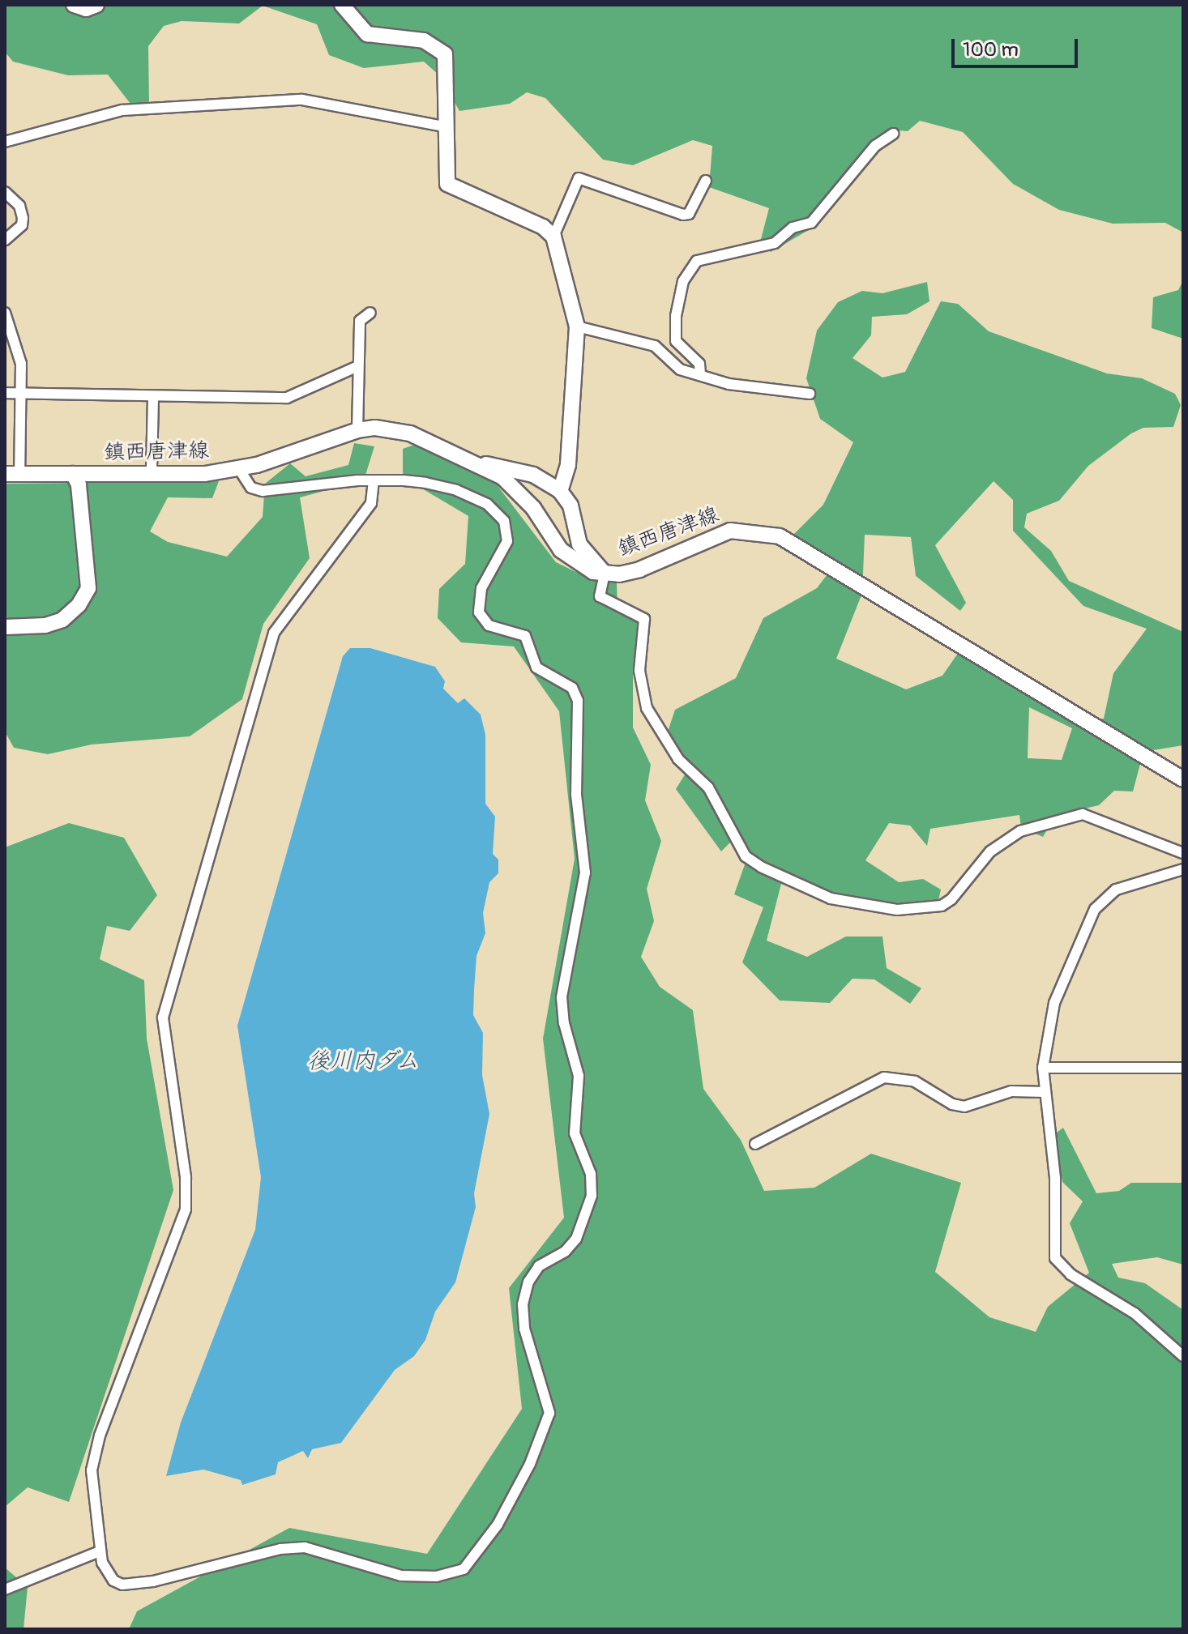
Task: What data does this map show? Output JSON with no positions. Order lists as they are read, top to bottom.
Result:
{
  "streets": {
    "main road": ["鎮西唐津線"]
  },
  "water": ["後川内ダム"],
  "scale_bar": "100 m"
}
